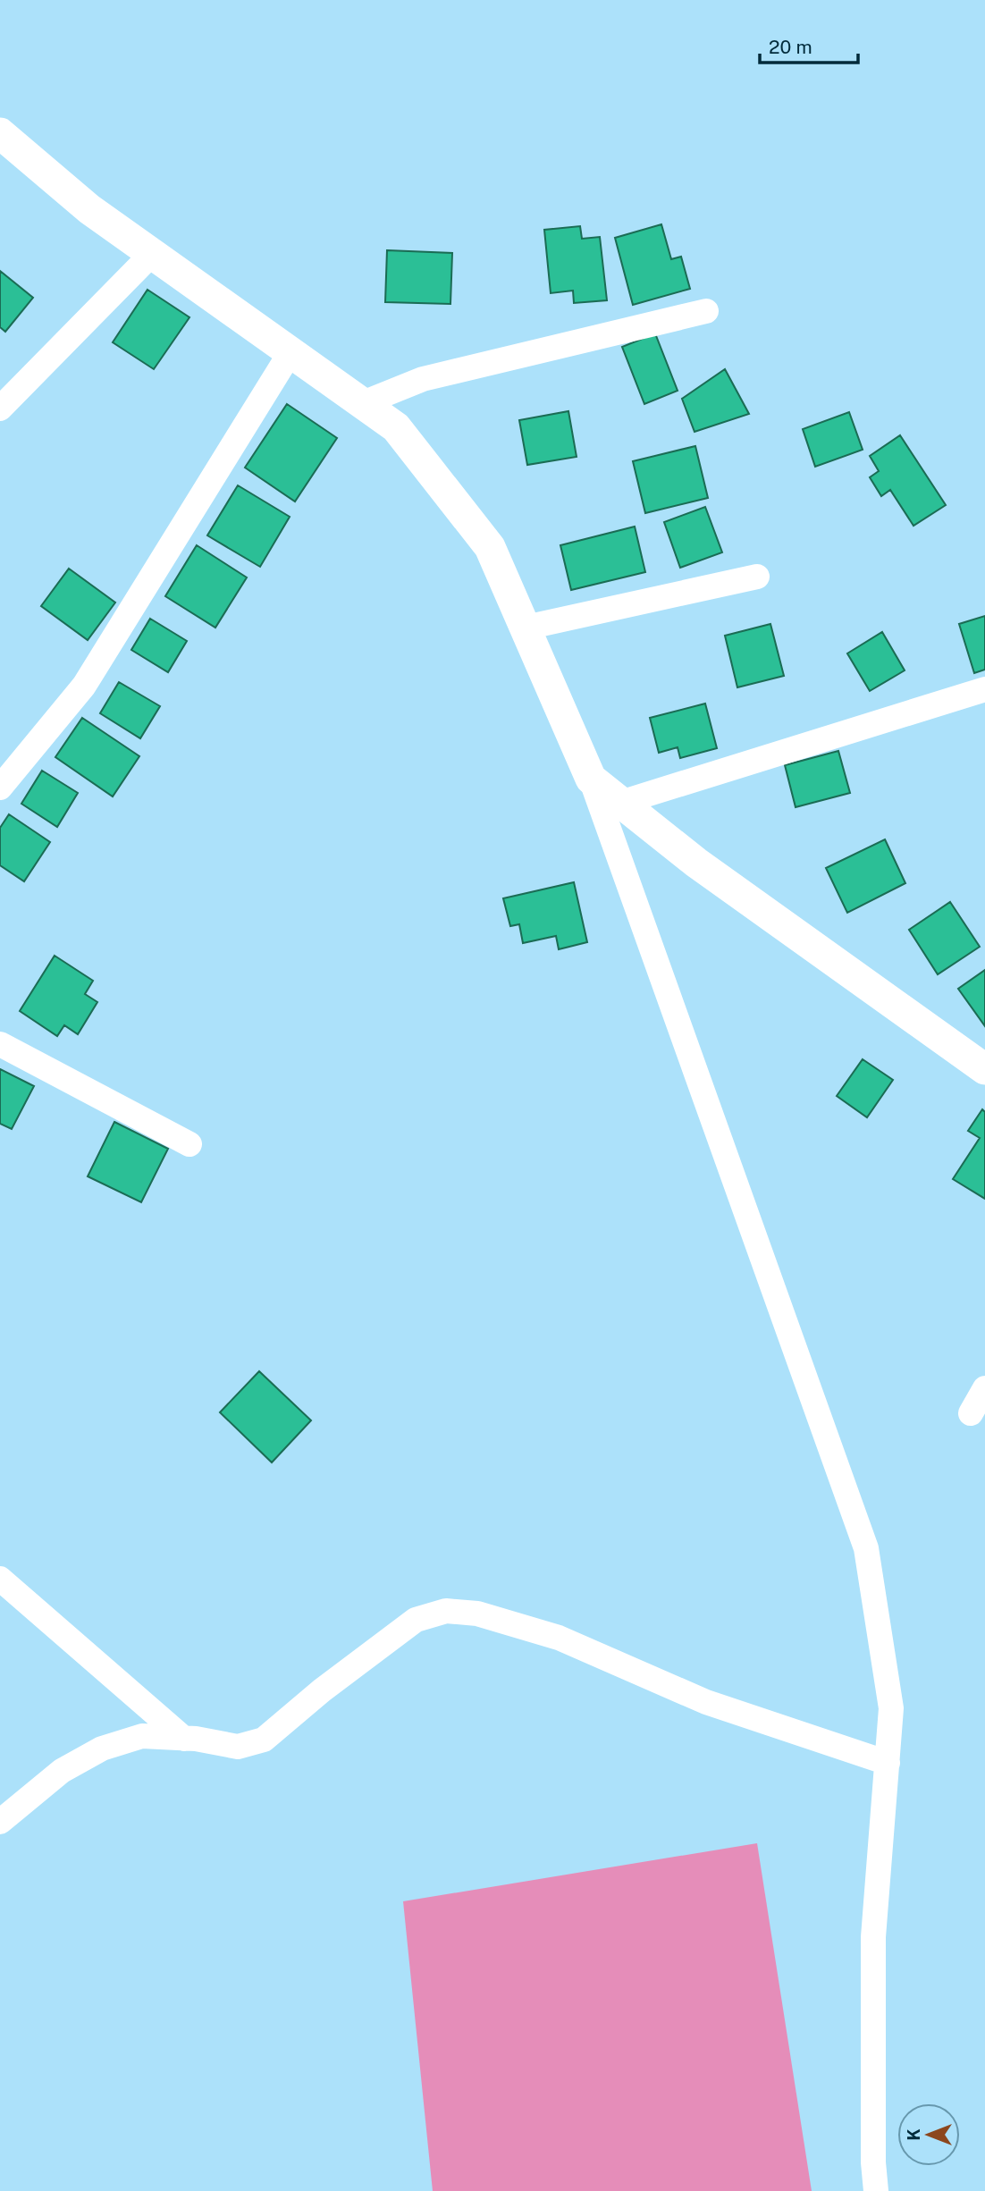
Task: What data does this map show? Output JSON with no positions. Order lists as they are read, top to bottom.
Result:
{
  "scale_bar": "20 m",
  "north": "left"
}
